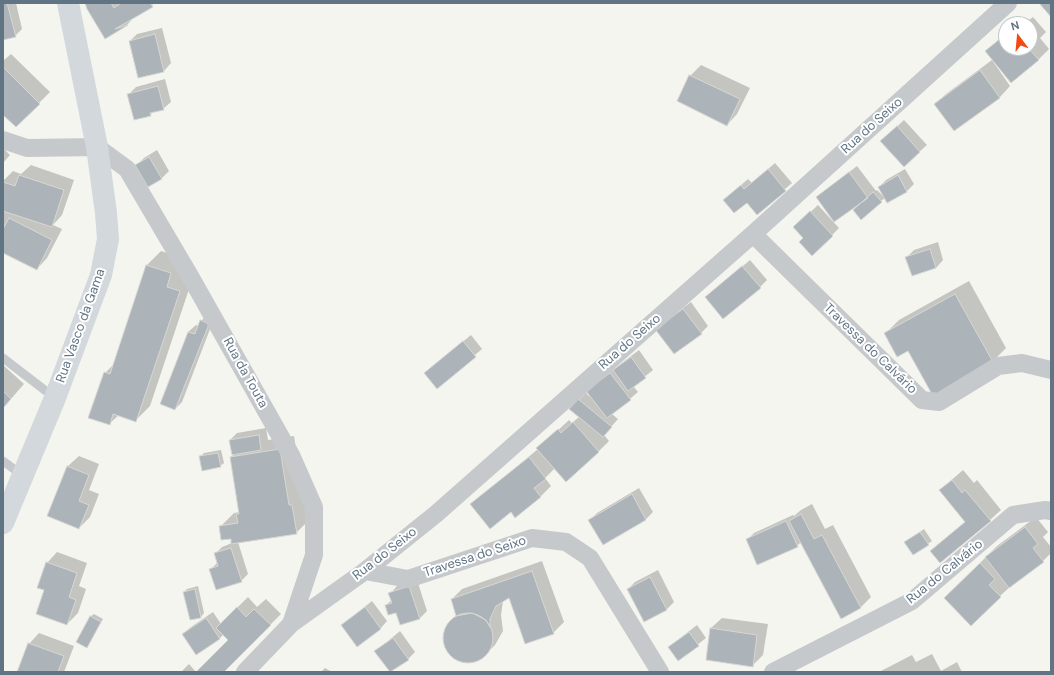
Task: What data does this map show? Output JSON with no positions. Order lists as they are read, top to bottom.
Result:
{
  "streets": {
    "main road": ["Rua Vasco da Gama"],
    "street": [
      "Rua do Seixo",
      "Travessa do Calvário",
      "Rua da Touta",
      "Travessa do Seixo",
      "Rua do Calvário"
    ]
  },
  "crossings": [
    ["Rua do Seixo", "Travessa do Calvário"],
    ["Rua do Seixo", "Rua da Touta"],
    ["Rua do Seixo", "Travessa do Seixo"],
    ["Rua Vasco da Gama", "Rua da Touta"]
  ],
  "north": "top"
}
